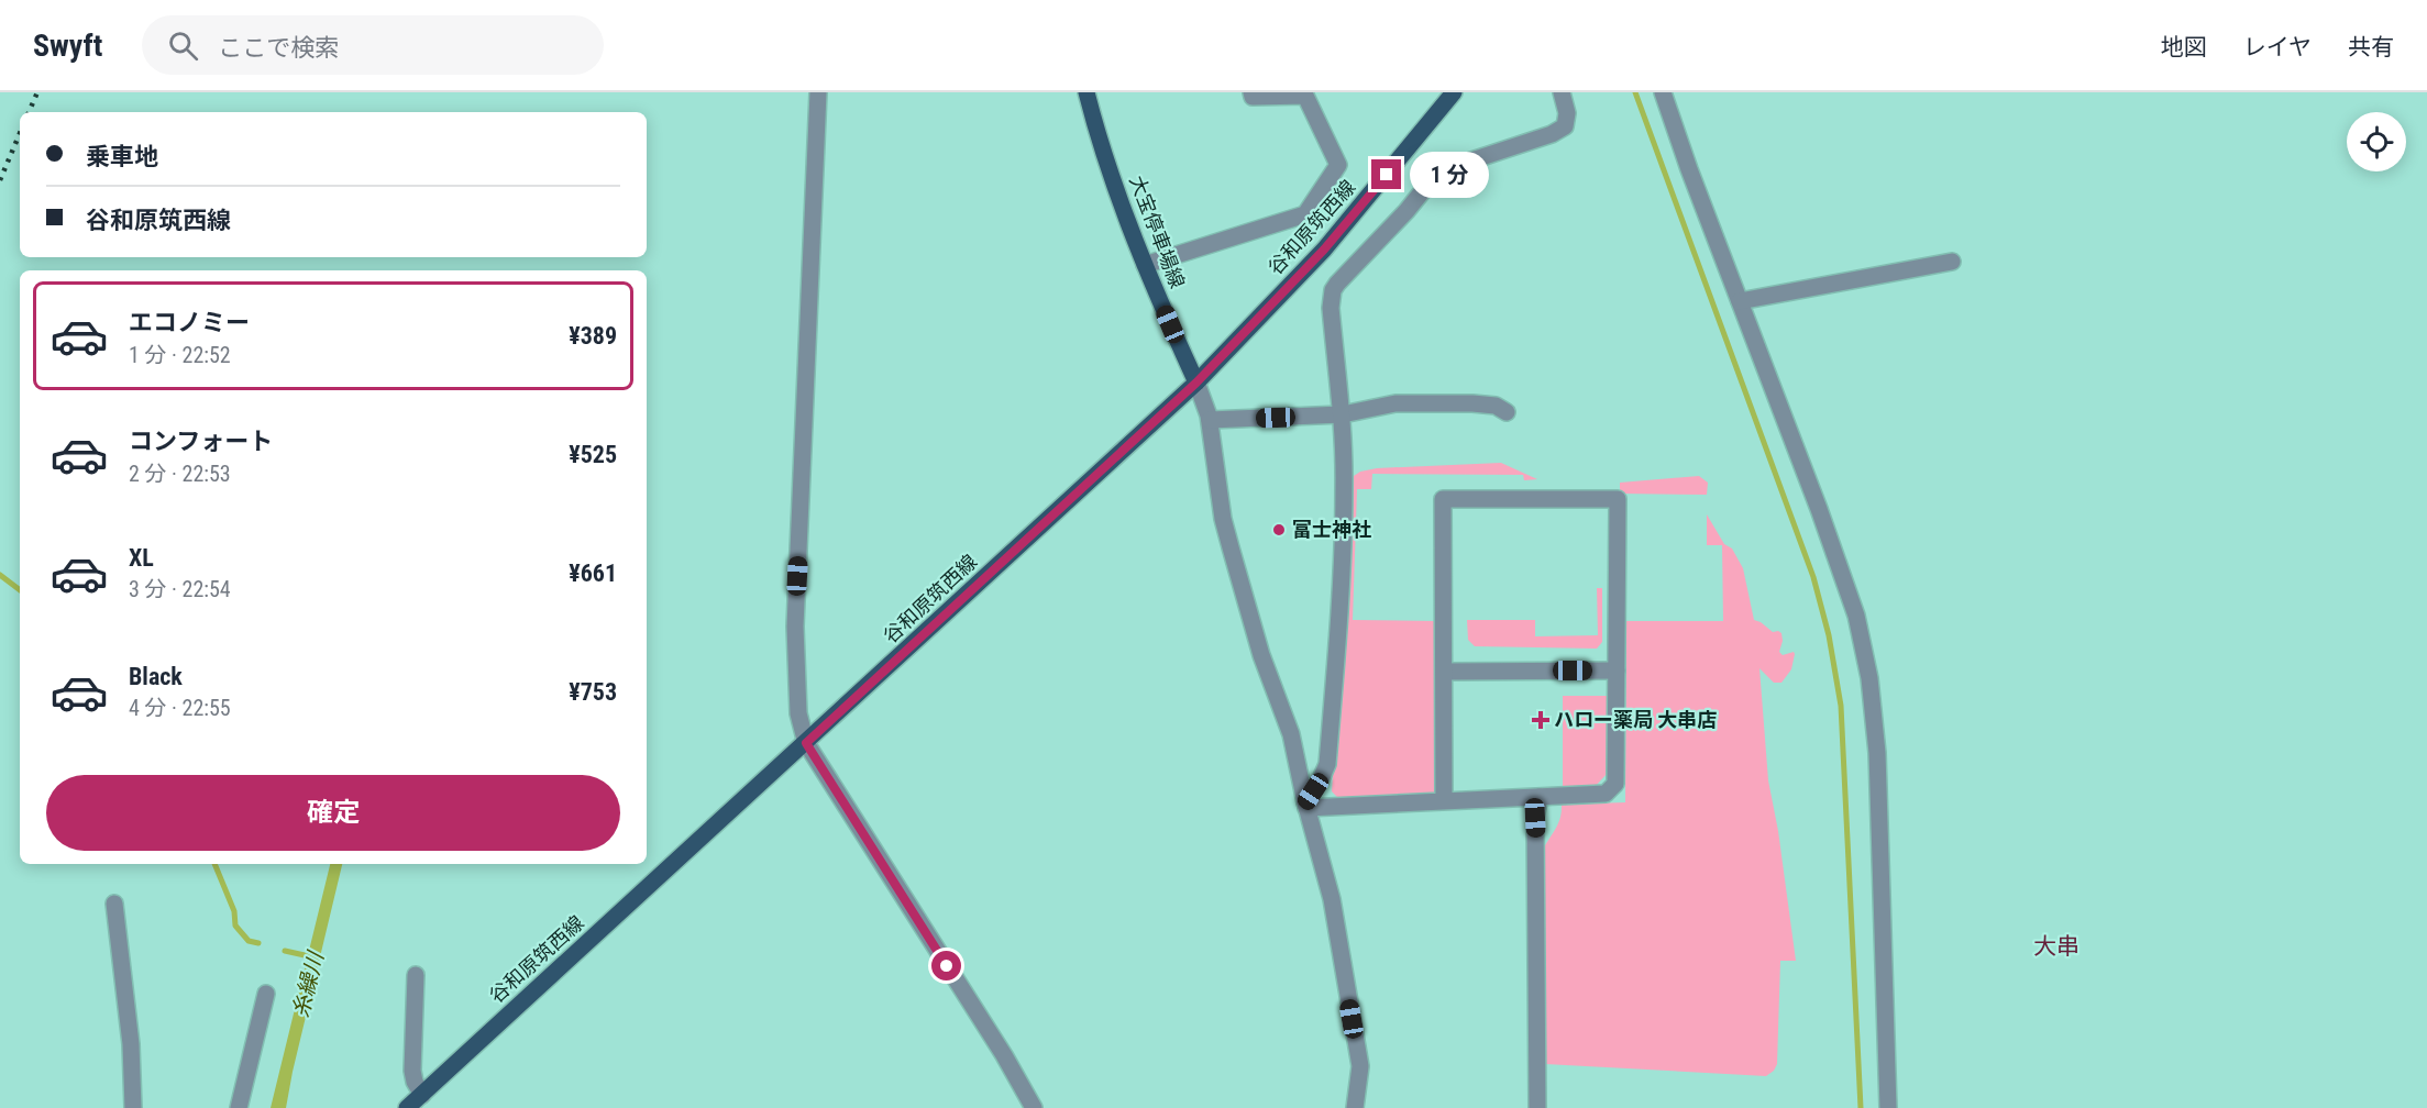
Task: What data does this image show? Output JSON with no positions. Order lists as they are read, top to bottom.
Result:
{
  "streets": {
    "main road": ["谷和原筑西線", "大宝停車場線"]
  },
  "crossings": [
    ["谷和原筑西線", "大宝停車場線"]
  ],
  "districts": ["大串"],
  "water": ["糸繰川"],
  "places": {
    "other": ["富士神社"],
    "health": ["ハロー薬局 大串店"]
  },
  "page": {
    "header": "Swyft",
    "search": "ここで検索",
    "nav": ["地図", "レイヤ", "共有"],
    "banner": ["乗車地", "谷和原筑西線"],
    "bubble": "1 分",
    "list": [
      {
        "name": "エコノミー",
        "note": "1 分 · 22:52",
        "value": "¥389"
      },
      {
        "name": "コンフォート",
        "note": "2 分 · 22:53",
        "value": "¥525"
      },
      {
        "name": "XL",
        "note": "3 分 · 22:54",
        "value": "¥661"
      },
      {
        "name": "Black",
        "note": "4 分 · 22:55",
        "value": "¥753"
      }
    ],
    "buttons": "確定"
  }
}
